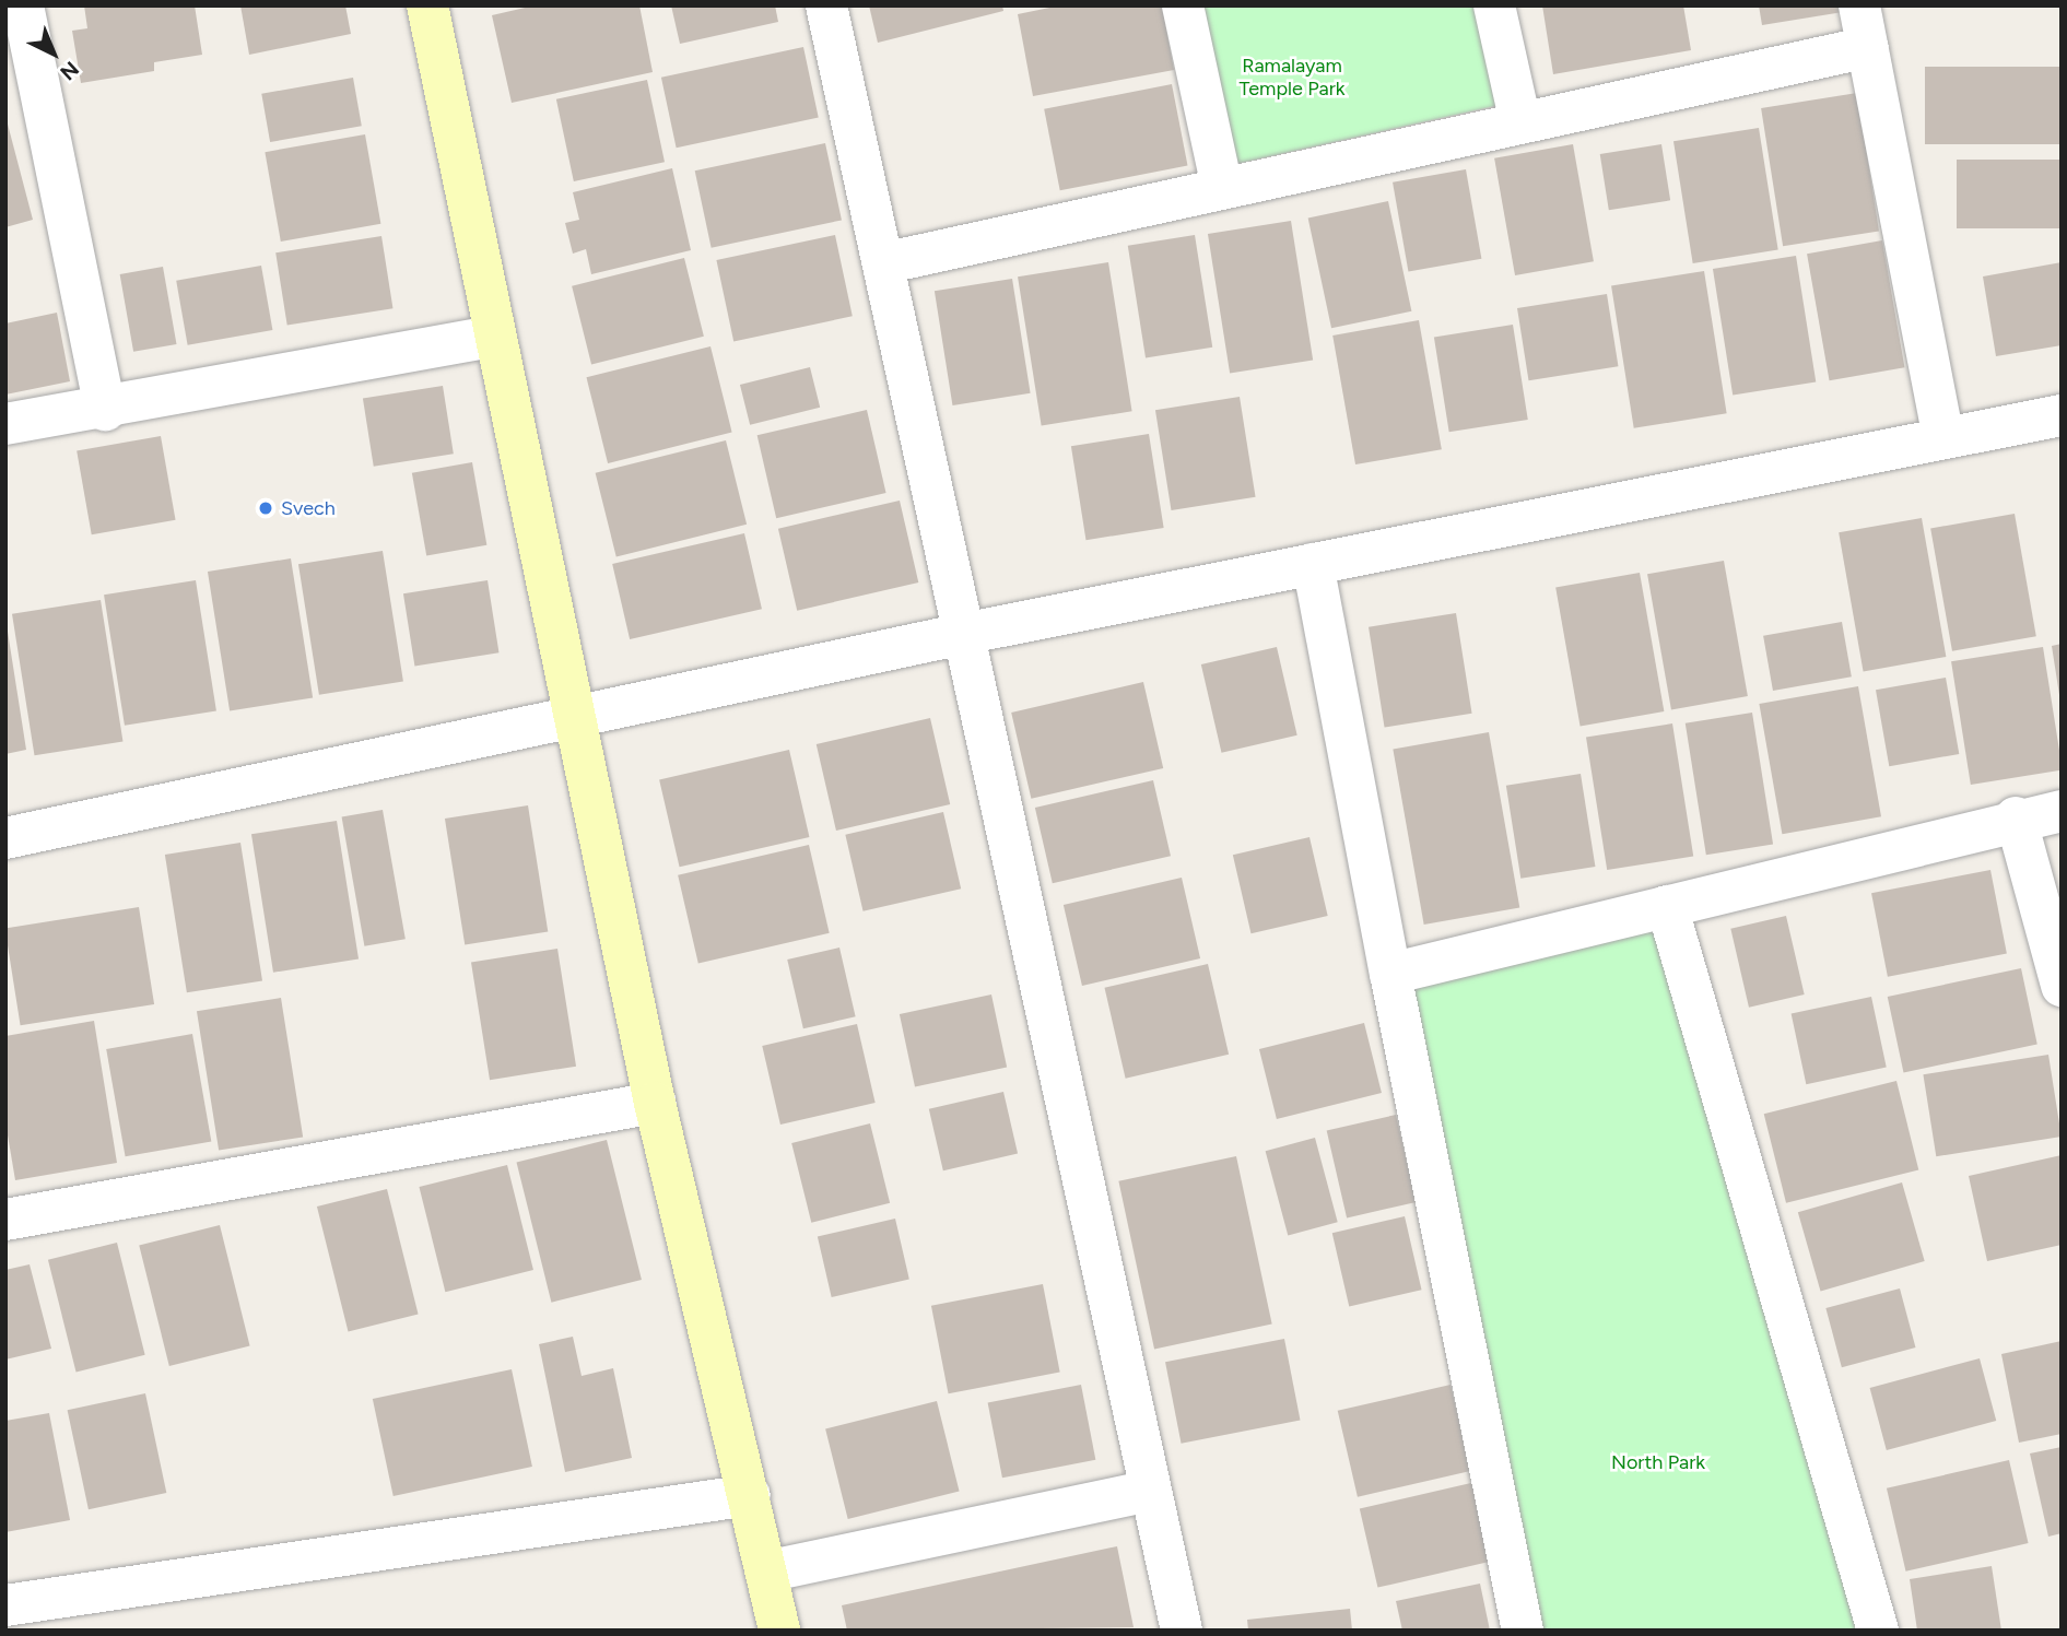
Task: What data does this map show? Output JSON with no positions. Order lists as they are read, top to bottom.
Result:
{
  "parks": ["Ramalayam Temple Park", "North Park"],
  "places": ["Svech"],
  "north": "bottom right"
}
